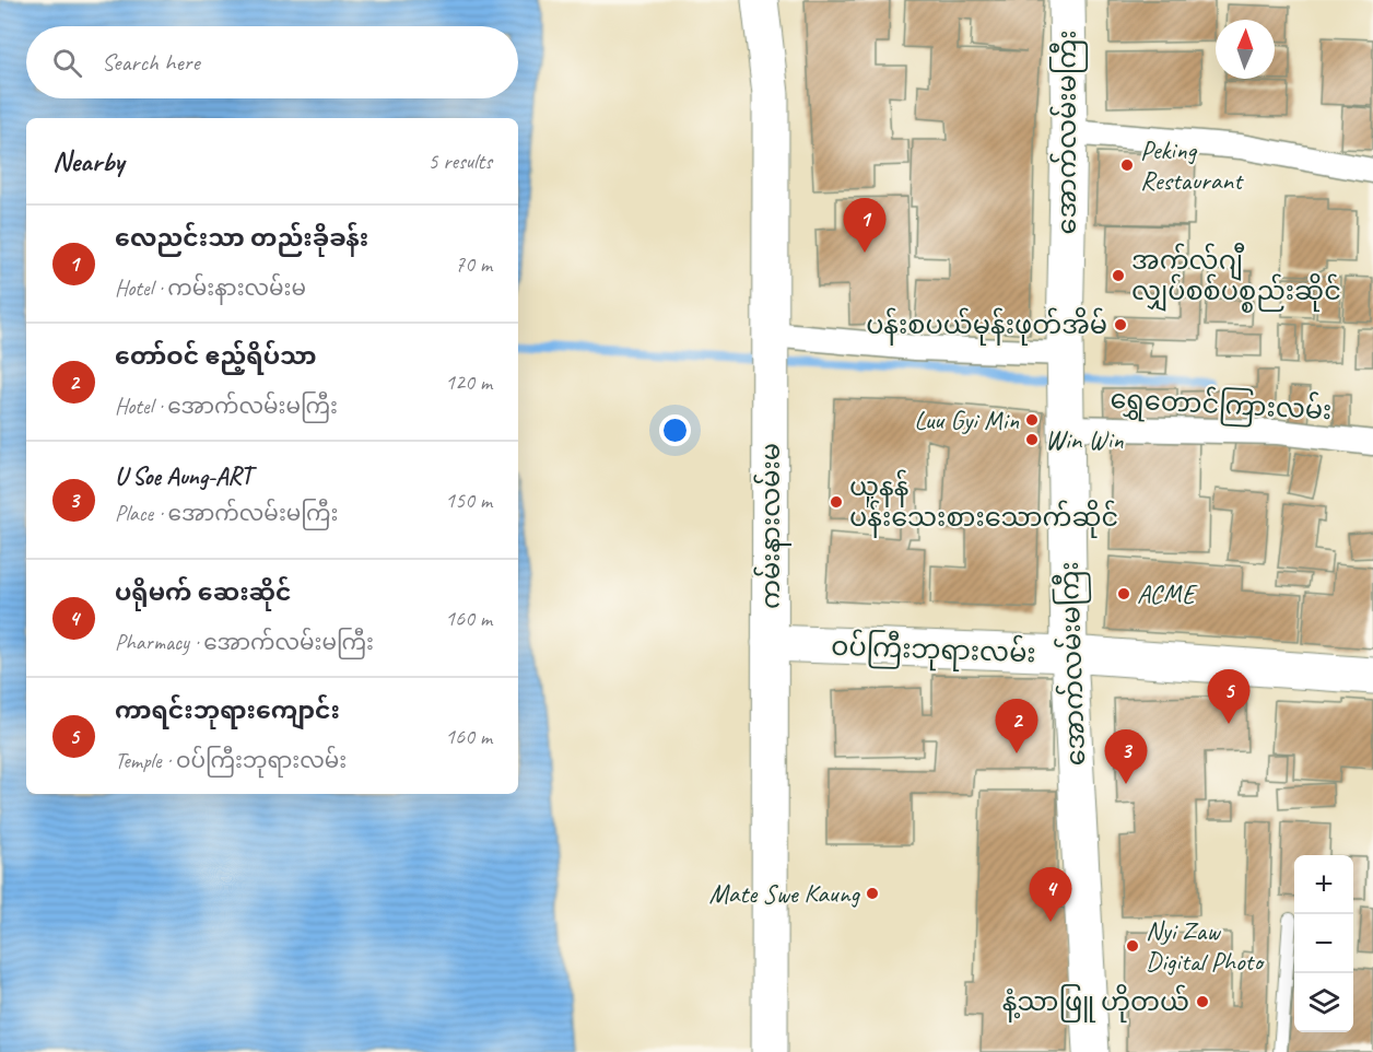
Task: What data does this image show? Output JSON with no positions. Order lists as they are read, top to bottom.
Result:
{
  "streets": {
    "main road": ["အောက်လမ်းမကြီး", "ကမ်းနားလမ်းမ", "ဝပ်ကြီးဘုရားလမ်း"],
    "street": ["ရွှေတောင်ကြားလမ်း"]
  },
  "crossings": [
    ["အောက်လမ်းမကြီး", "ရွှေတောင်ကြားလမ်း"],
    ["အောက်လမ်းမကြီး", "ဝပ်ကြီးဘုရားလမ်း"],
    ["ကမ်းနားလမ်းမ", "ဝပ်ကြီးဘုရားလမ်း"]
  ],
  "places": [
    "Peking Restaurant",
    "အက်လ်ဂျီ လျှပ်စစ်ပစ္စည်းဆိုင်",
    "ပန်းစပယ်မုန်းဖုတ်အိမ်",
    "Luu Gyi Min",
    "Win Win",
    "ယူနန် ပန်းသေးစားသောက်ဆိုင်",
    "ACME",
    "Mate Swe Kaung",
    "Nyi Zaw Digital Photo",
    "နံ့သာဖြူ ဟိုတယ်"
  ],
  "north": "top",
  "page": {
    "search": "Search here",
    "heading": ["Nearby", "5 results"],
    "pins": [
      "1",
      "5",
      "2",
      "3",
      "4"
    ],
    "list": [
      {
        "mark": "1",
        "name": "လေညင်းသာ တည်းခိုခန်း",
        "note": "Hotel · ကမ်းနားလမ်းမ",
        "value": "70 m"
      },
      {
        "mark": "2",
        "name": "တော်ဝင် ဧည့်ရိပ်သာ",
        "note": "Hotel · အောက်လမ်းမကြီး",
        "value": "120 m"
      },
      {
        "mark": "3",
        "name": "U Soe Aung-ART",
        "note": "Place · အောက်လမ်းမကြီး",
        "value": "150 m"
      },
      {
        "mark": "4",
        "name": "ပရိုမက် ဆေးဆိုင်",
        "note": "Pharmacy · အောက်လမ်းမကြီး",
        "value": "160 m"
      },
      {
        "mark": "5",
        "name": "ကာရင်းဘုရားကျောင်း",
        "note": "Temple · ဝပ်ကြီးဘုရားလမ်း",
        "value": "160 m"
      }
    ],
    "map_buttons": ["+", "−"]
  }
}
